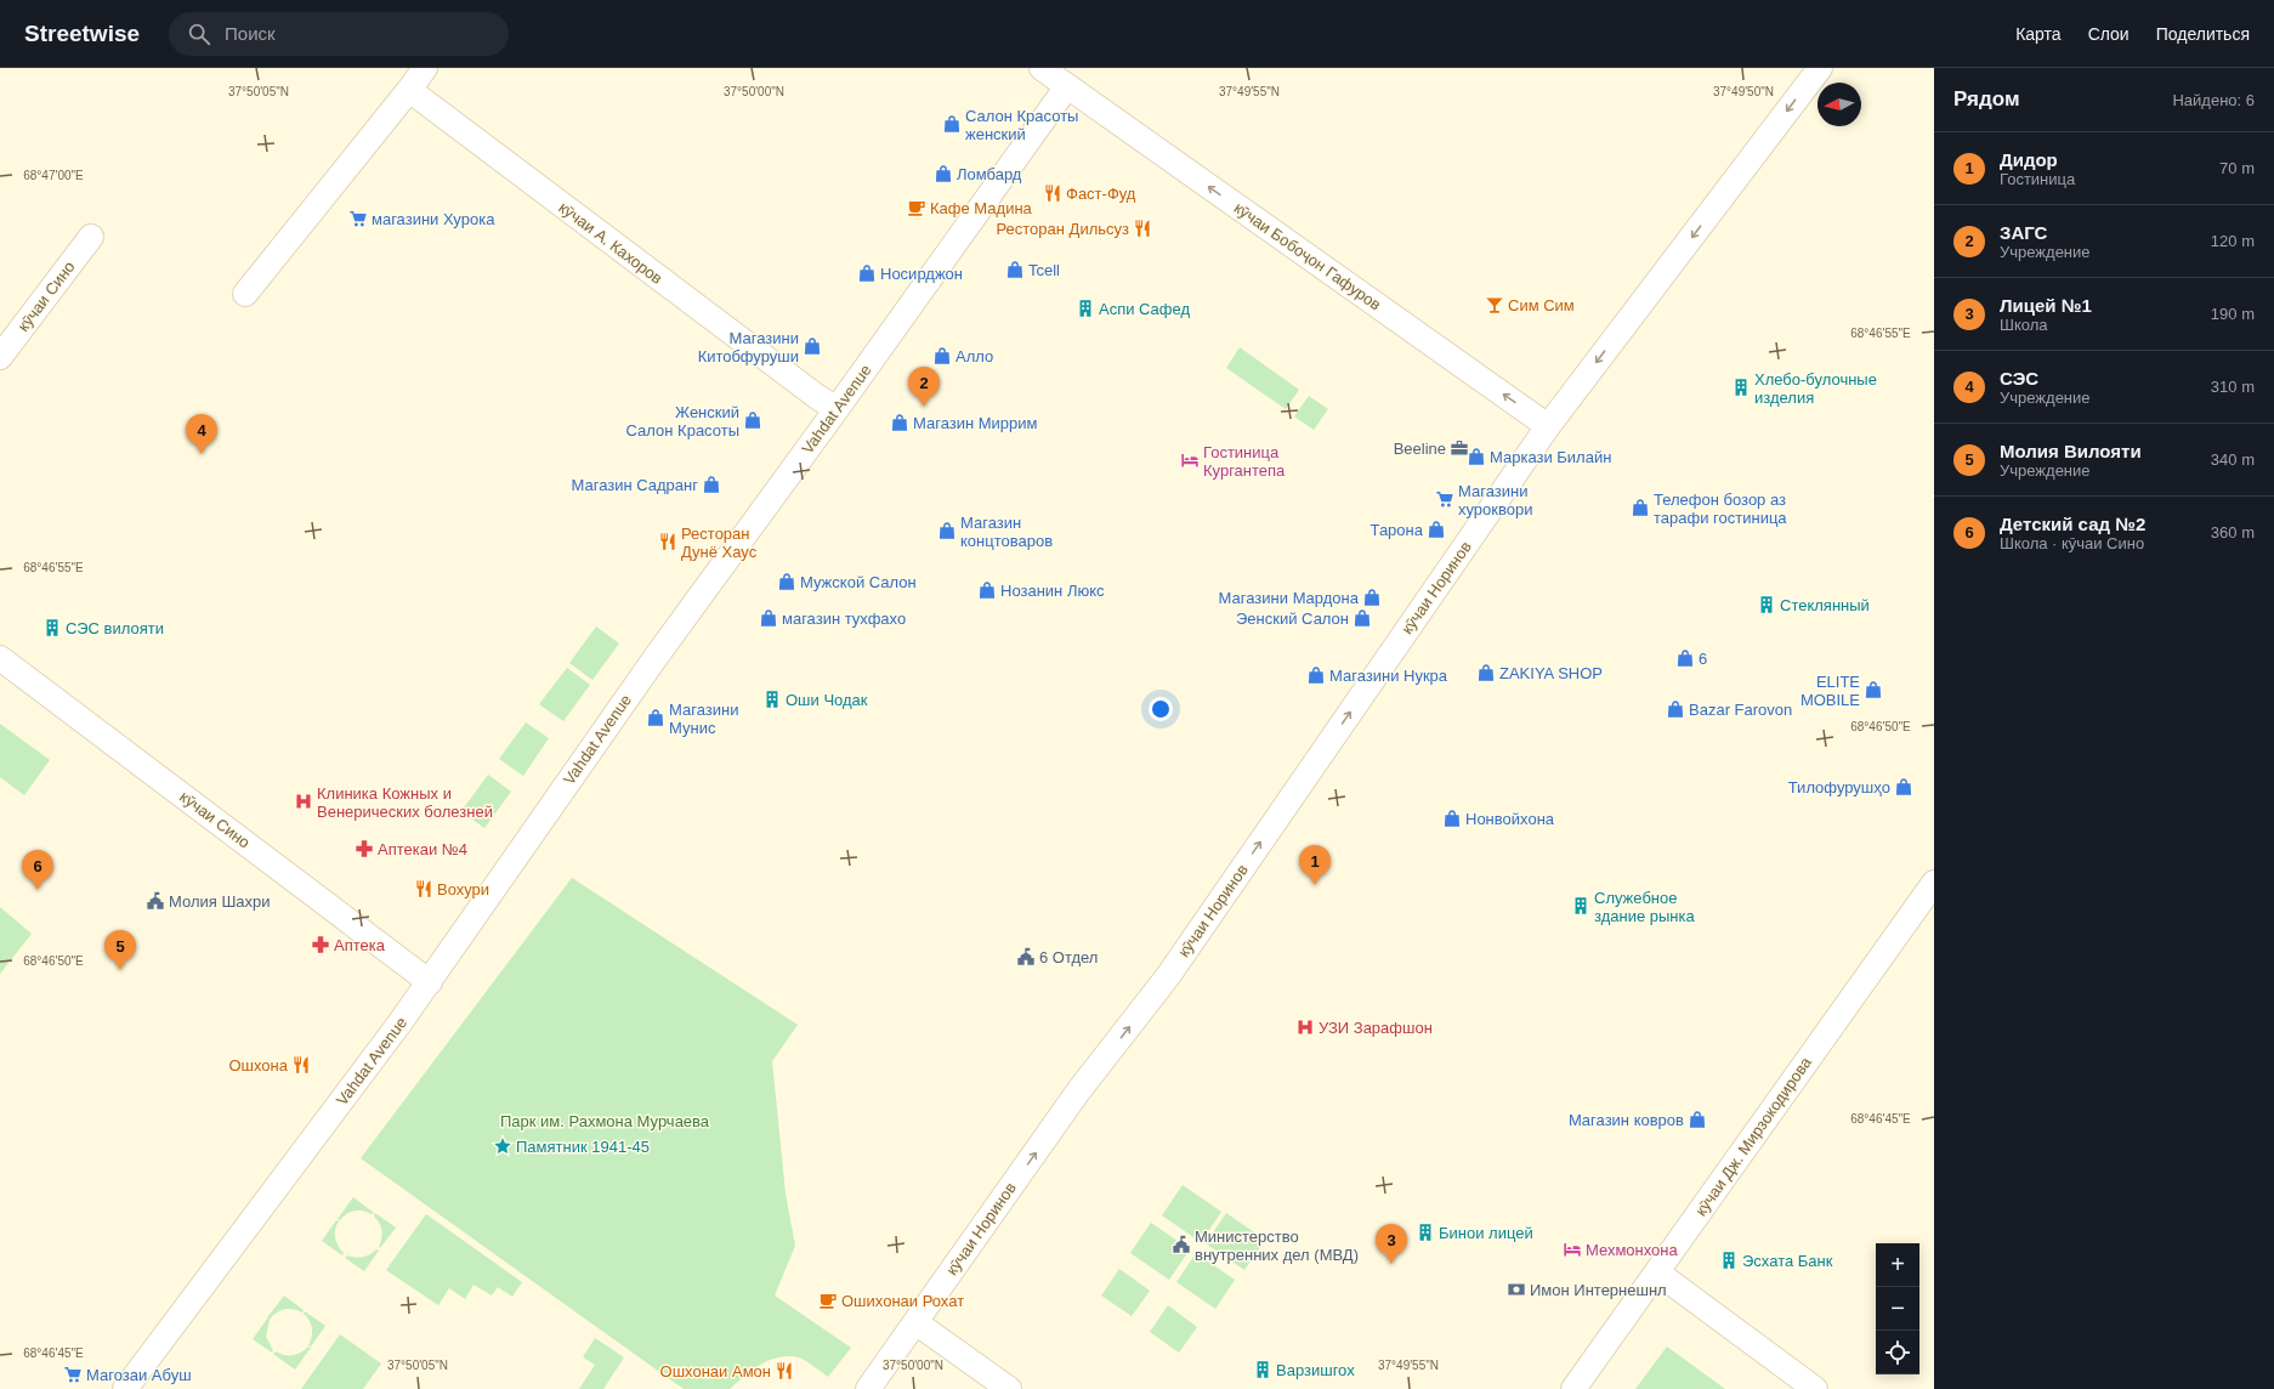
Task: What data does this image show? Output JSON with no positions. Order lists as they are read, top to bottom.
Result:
{
  "streets": {
    "street": [
      "кӯчаи А. Кахоров",
      "кӯчаи Бобоҷон Гафуров",
      "кӯчаи Сино",
      "Vahdat Avenue",
      "кӯчаи Норинов",
      "кӯчаи Дж. Мирзокодирова"
    ]
  },
  "crossings": [
    ["кӯчаи А. Кахоров", "Vahdat Avenue"],
    ["кӯчаи Бобоҷон Гафуров", "Vahdat Avenue"],
    ["кӯчаи Бобоҷон Гафуров", "кӯчаи Норинов"],
    ["кӯчаи Сино", "Vahdat Avenue"]
  ],
  "one_way": ["кӯчаи Бобоҷон Гафуров"],
  "parks": ["Парк им. Рахмона Мурчаева"],
  "places": {
    "shop": [
      "Салон Красоты женский",
      "Ломбард",
      "Tcell",
      "Носирджон",
      "Магазини Китобфуруши",
      "Алло",
      "Женский Салон Красоты",
      "Магазин Миррим",
      "Маркази Билайн",
      "Магазин Садранг",
      "Телефон бозор аз тарафи гостиница",
      "Тарона",
      "Магазин концтоваров",
      "Мужской Салон",
      "Нозанин Люкс",
      "Магазини Мардона",
      "магазин тухфахо",
      "Эенский Салон",
      "6",
      "ZAKIYA SHOP",
      "Магазини Нукра",
      "ELITE MOBILE",
      "Bazar Farovon",
      "Магазини Мунис",
      "Тилофурушҳо",
      "Нонвойхона",
      "Магазин ковров"
    ],
    "restaurant": [
      "Фаст-Фуд",
      "Ресторан Дильсуз",
      "Ресторан Дунё Хаус",
      "Вохури",
      "Ошхона",
      "Ошхонаи Амон"
    ],
    "cafe": ["Кафе Мадина", "Ошихонаи Рохат"],
    "supermarket": ["магазини Хурока", "Магазини хуроквори", "Магозаи Абуш"],
    "bar": ["Сим Сим"],
    "building": [
      "Аспи Сафед",
      "Хлебо-булочные изделия",
      "Стеклянный",
      "СЭС вилояти",
      "Оши Чодак",
      "Служебное здание рынка",
      "Бинои лицей",
      "Эсхата Банк",
      "Варзишгох"
    ],
    "office": ["Beeline"],
    "hotel": ["Гостиница Кургантепа", "Мехмонхона"],
    "hospital": ["Клиника Кожных и Венерических болезней", "УЗИ Зарафшон"],
    "pharmacy": ["Аптекаи №4", "Аптека"],
    "public building": ["Молия Шахри", "6 Отдел", "Министерство внутренних дел (МВД)"],
    "place": ["Памятник 1941-45"],
    "bank": ["Имон Интернешнл"]
  },
  "north": "left",
  "page": {
    "header": "Streetwise",
    "search": "Поиск",
    "nav": ["Карта", "Слои", "Поделиться"],
    "heading": ["Рядом", "Найдено: 6"],
    "list": [
      {
        "mark": "1",
        "name": "Дидор",
        "note": "Гостиница",
        "value": "70 m"
      },
      {
        "mark": "2",
        "name": "ЗАГС",
        "note": "Учреждение",
        "value": "120 m"
      },
      {
        "mark": "3",
        "name": "Лицей №1",
        "note": "Школа",
        "value": "190 m"
      },
      {
        "mark": "4",
        "name": "СЭС",
        "note": "Учреждение",
        "value": "310 m"
      },
      {
        "mark": "5",
        "name": "Молия Вилояти",
        "note": "Учреждение",
        "value": "340 m"
      },
      {
        "mark": "6",
        "name": "Детский сад №2",
        "note": "Школа · кӯчаи Сино",
        "value": "360 m"
      }
    ],
    "pins": [
      "2",
      "4",
      "1",
      "6",
      "5",
      "3"
    ],
    "map_buttons": ["+", "−"]
  },
  "coordinates": [
    "37°50'05\"N",
    "37°50'00\"N",
    "37°49'55\"N",
    "37°49'50\"N",
    "68°47'00\"E",
    "68°46'55\"E",
    "68°46'50\"E",
    "68°46'45\"E"
  ]
}
